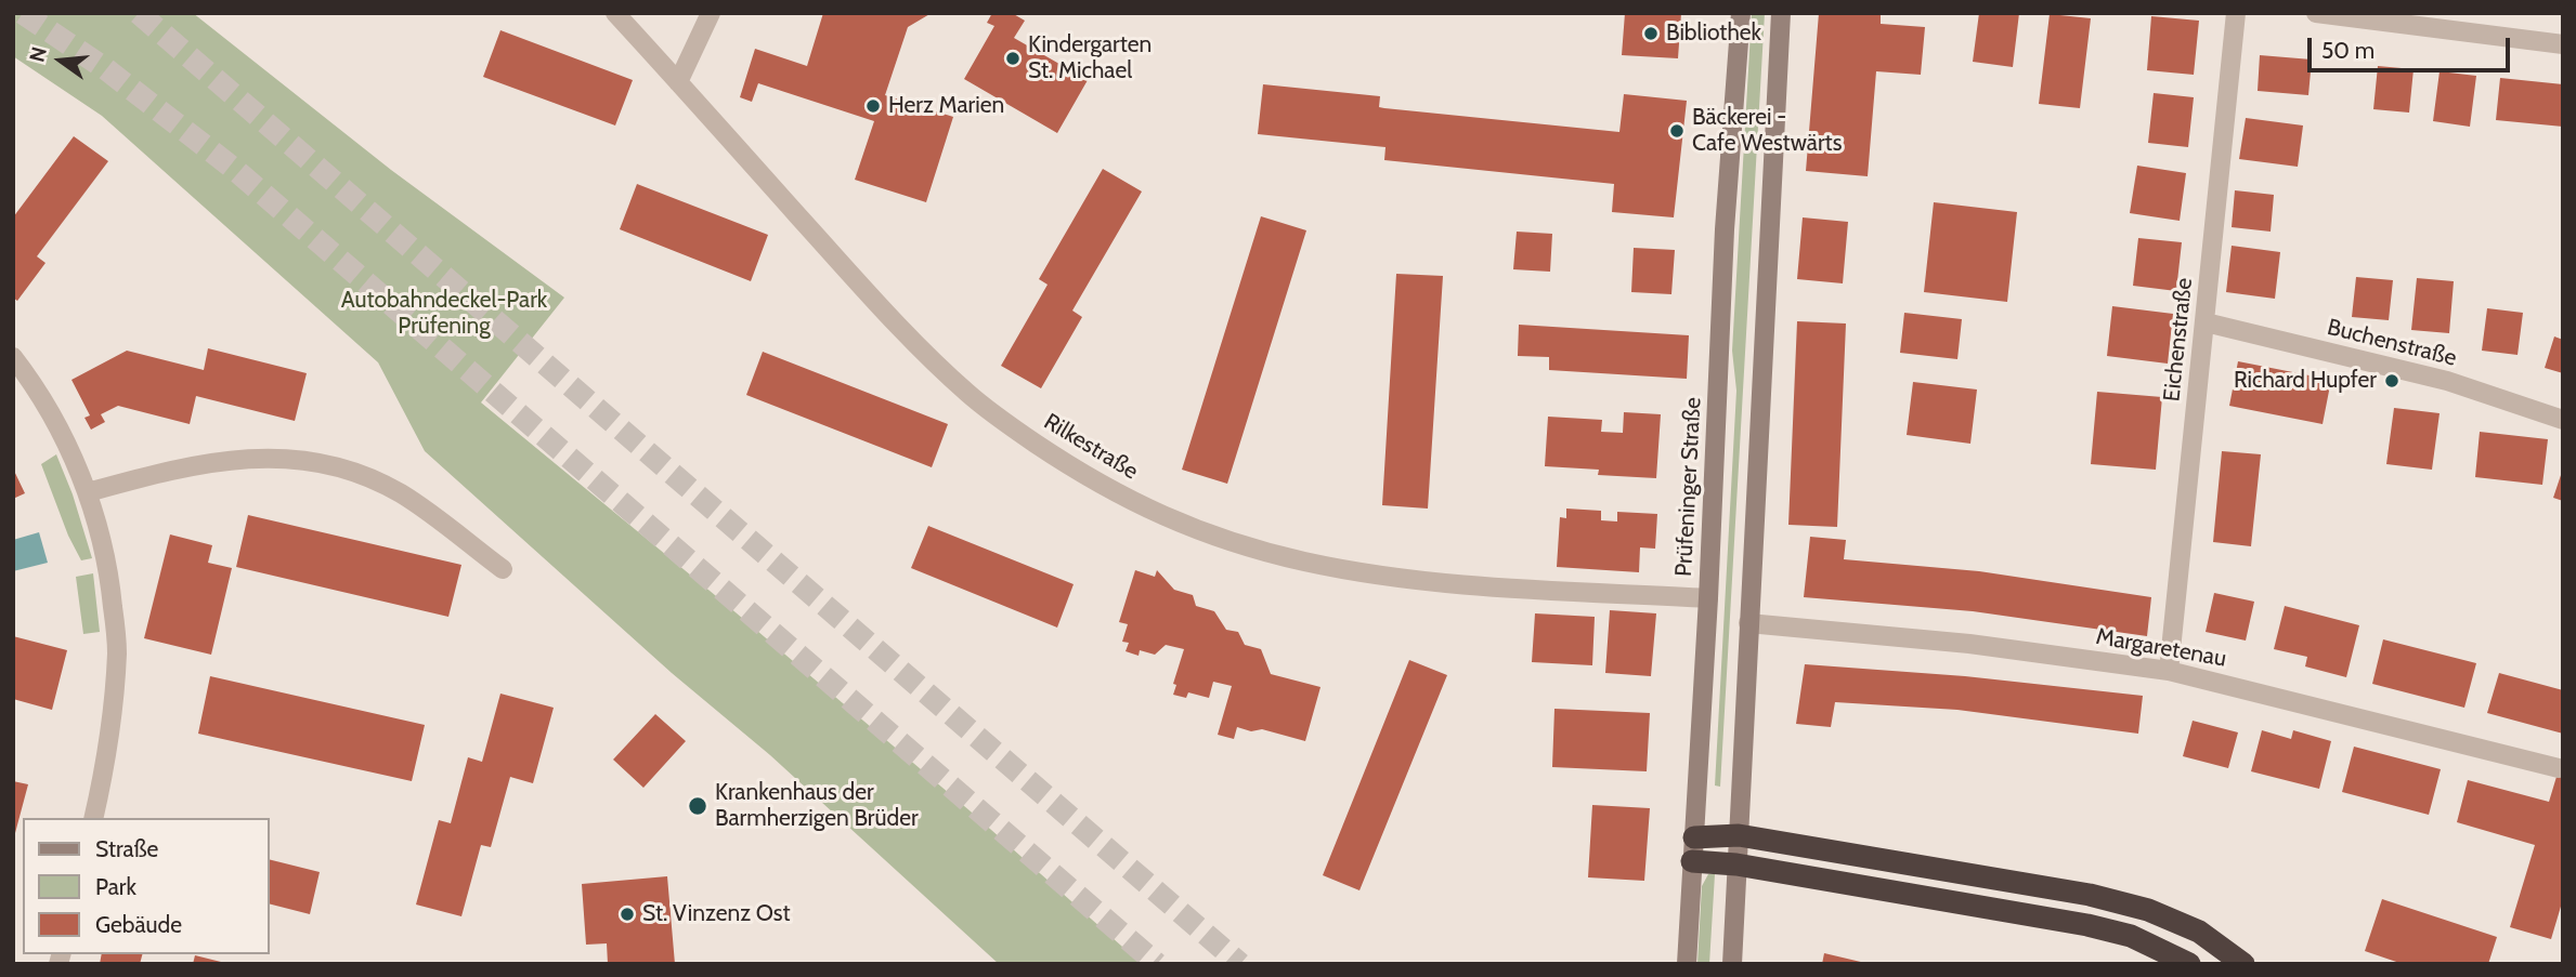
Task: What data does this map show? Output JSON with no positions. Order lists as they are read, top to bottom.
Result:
{
  "streets": {
    "street": [
      "Eichenstraße",
      "Buchenstraße",
      "Rilkestraße",
      "Prüfeninger Straße",
      "Margaretenau"
    ]
  },
  "crossings": [
    ["Eichenstraße", "Buchenstraße"],
    ["Eichenstraße", "Margaretenau"],
    ["Rilkestraße", "Prüfeninger Straße"]
  ],
  "parks": ["Autobahndeckel-Park Prüfening"],
  "places": [
    "Bibliothek",
    "Kindergarten St. Michael",
    "Herz Marien",
    "Bäckerei - Cafe Westwärts",
    "Richard Hupfer",
    "Krankenhaus der Barmherzigen Brüder",
    "St. Vinzenz Ost"
  ],
  "legend": ["Straße", "Park", "Gebäude"],
  "scale_bar": "50 m",
  "north": "left"
}
